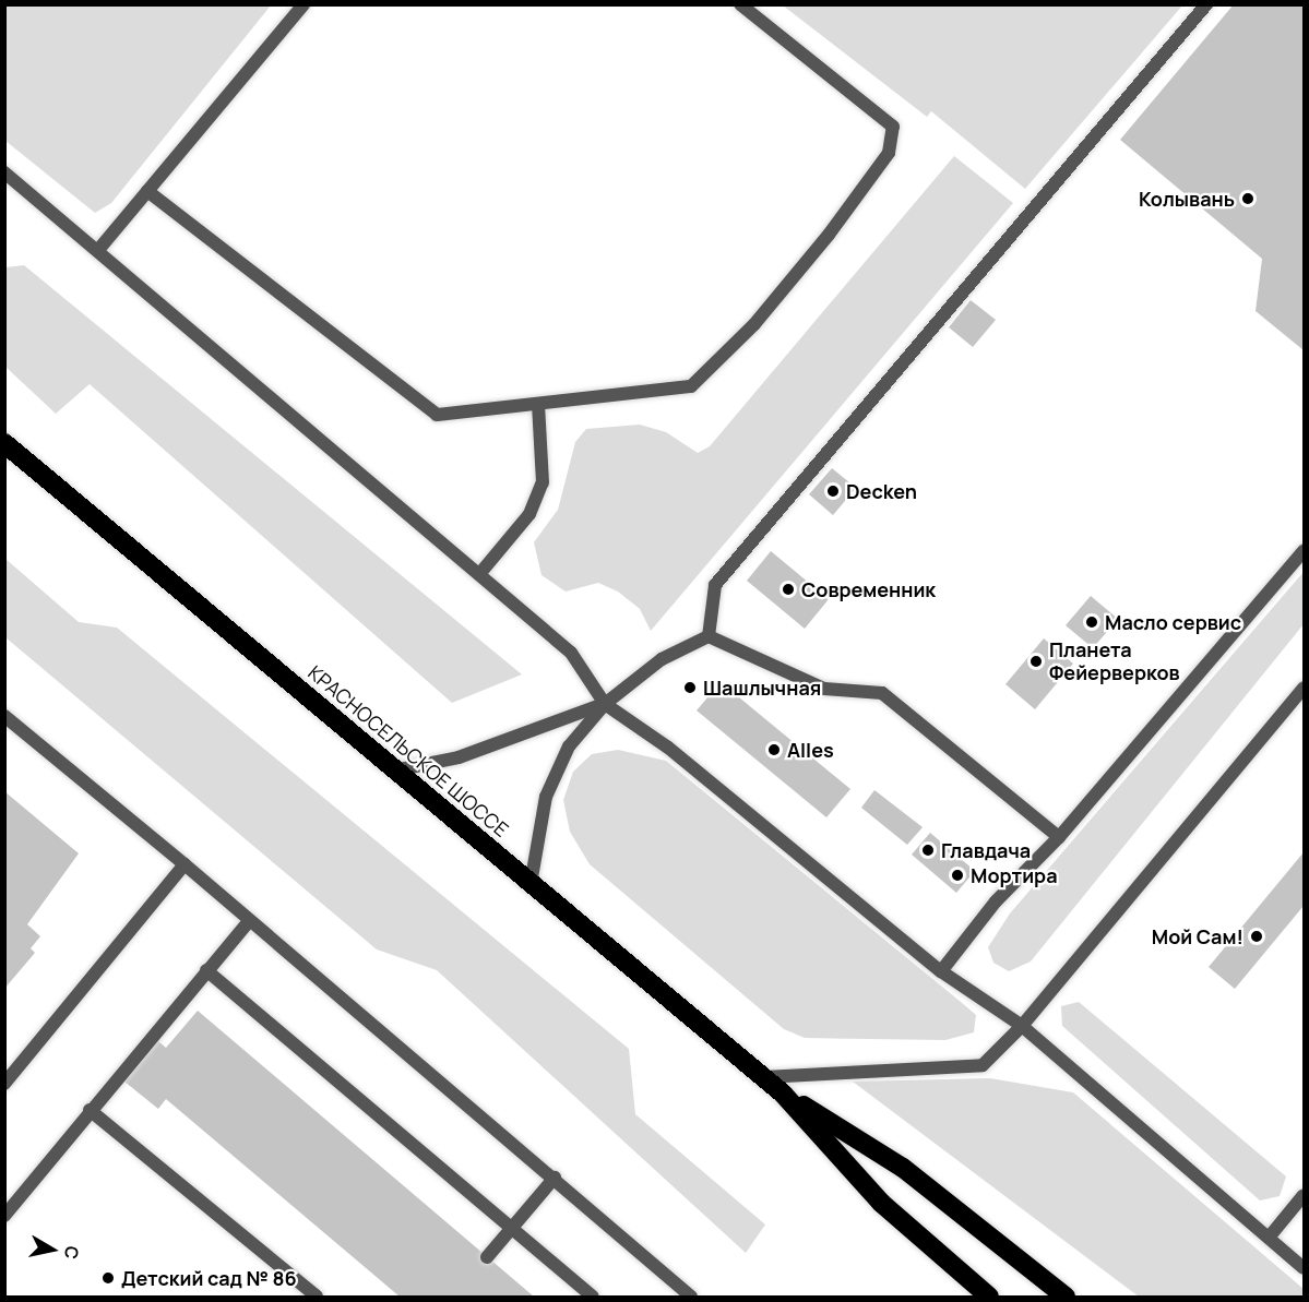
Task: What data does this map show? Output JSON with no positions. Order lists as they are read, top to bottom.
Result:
{
  "streets": {
    "highway": ["КРАСНОСЕЛЬСКОЕ ШОССЕ"]
  },
  "places": [
    "Колывань",
    "Decken",
    "Современник",
    "Масло сервис",
    "Планета Фейерверков",
    "Шашлычная",
    "Alles",
    "Главдача",
    "Мортира",
    "Мой Сам!",
    "Детский сад № 86"
  ],
  "north": "right"
}
